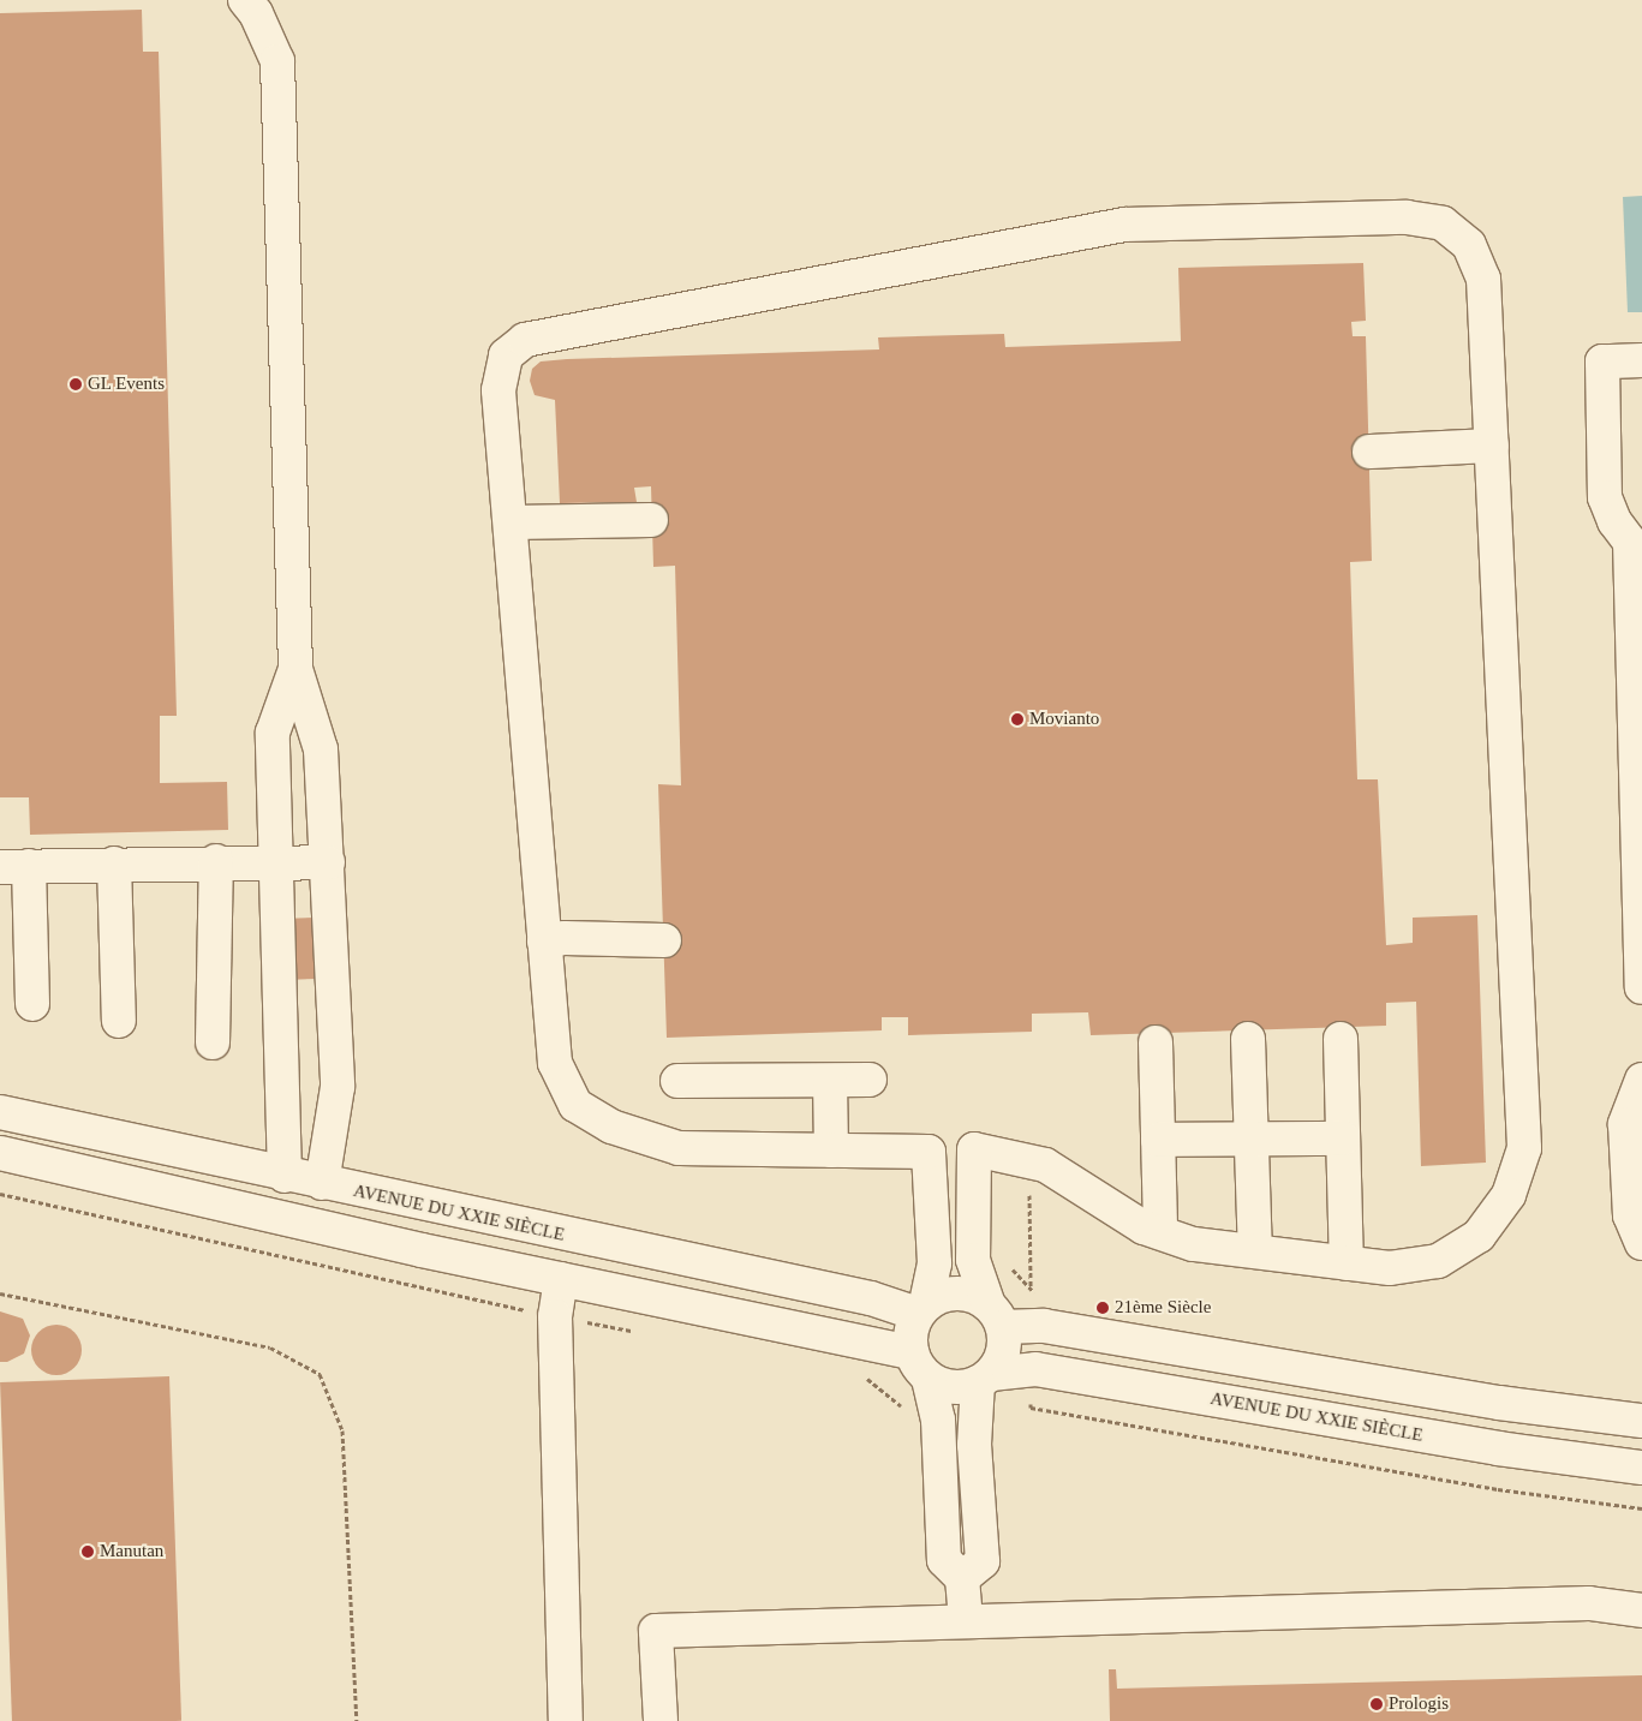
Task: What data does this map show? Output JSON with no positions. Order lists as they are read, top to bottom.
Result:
{
  "streets": {
    "street": ["AVENUE DU XXIE SIÈCLE"]
  },
  "places": [
    "GL Events",
    "Movianto",
    "21ème Siècle",
    "Manutan",
    "Prologis"
  ]
}
